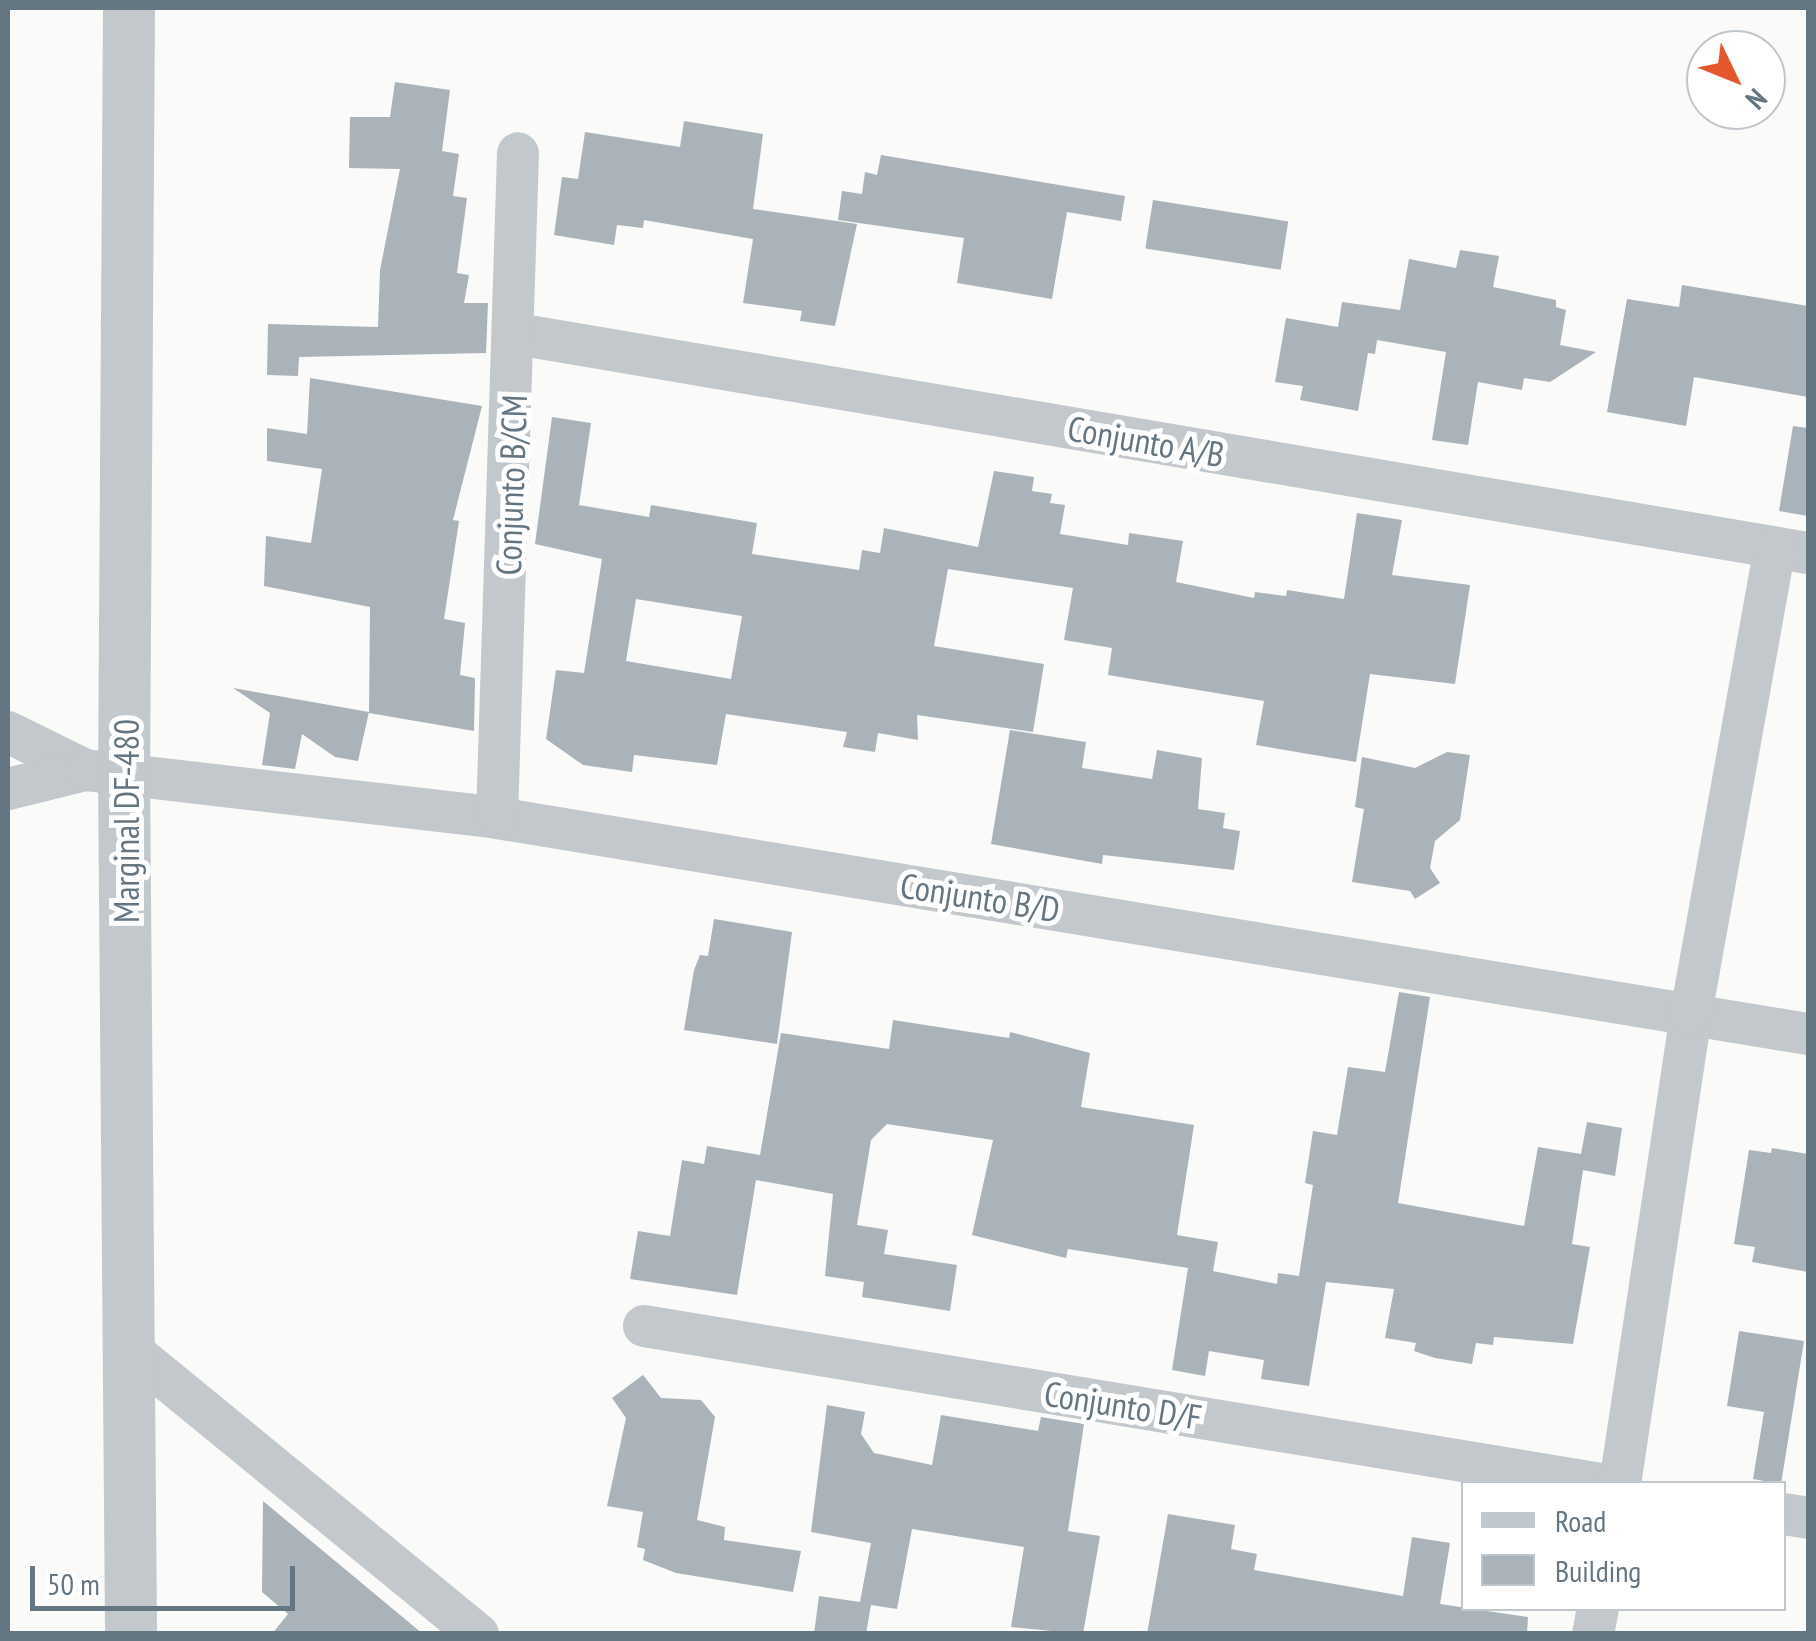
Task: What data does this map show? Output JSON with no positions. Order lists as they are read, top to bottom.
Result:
{
  "streets": {
    "street": [
      "Conjunto A/B",
      "Conjunto B/CM",
      "Marginal DF-480",
      "Conjunto B/D",
      "Conjunto D/F"
    ]
  },
  "crossings": [
    ["Conjunto A/B", "Conjunto B/CM"],
    ["Conjunto B/CM", "Conjunto B/D"],
    ["Marginal DF-480", "Conjunto B/D"]
  ],
  "legend": ["Road", "Building"],
  "scale_bar": "50 m",
  "north": "bottom right"
}
